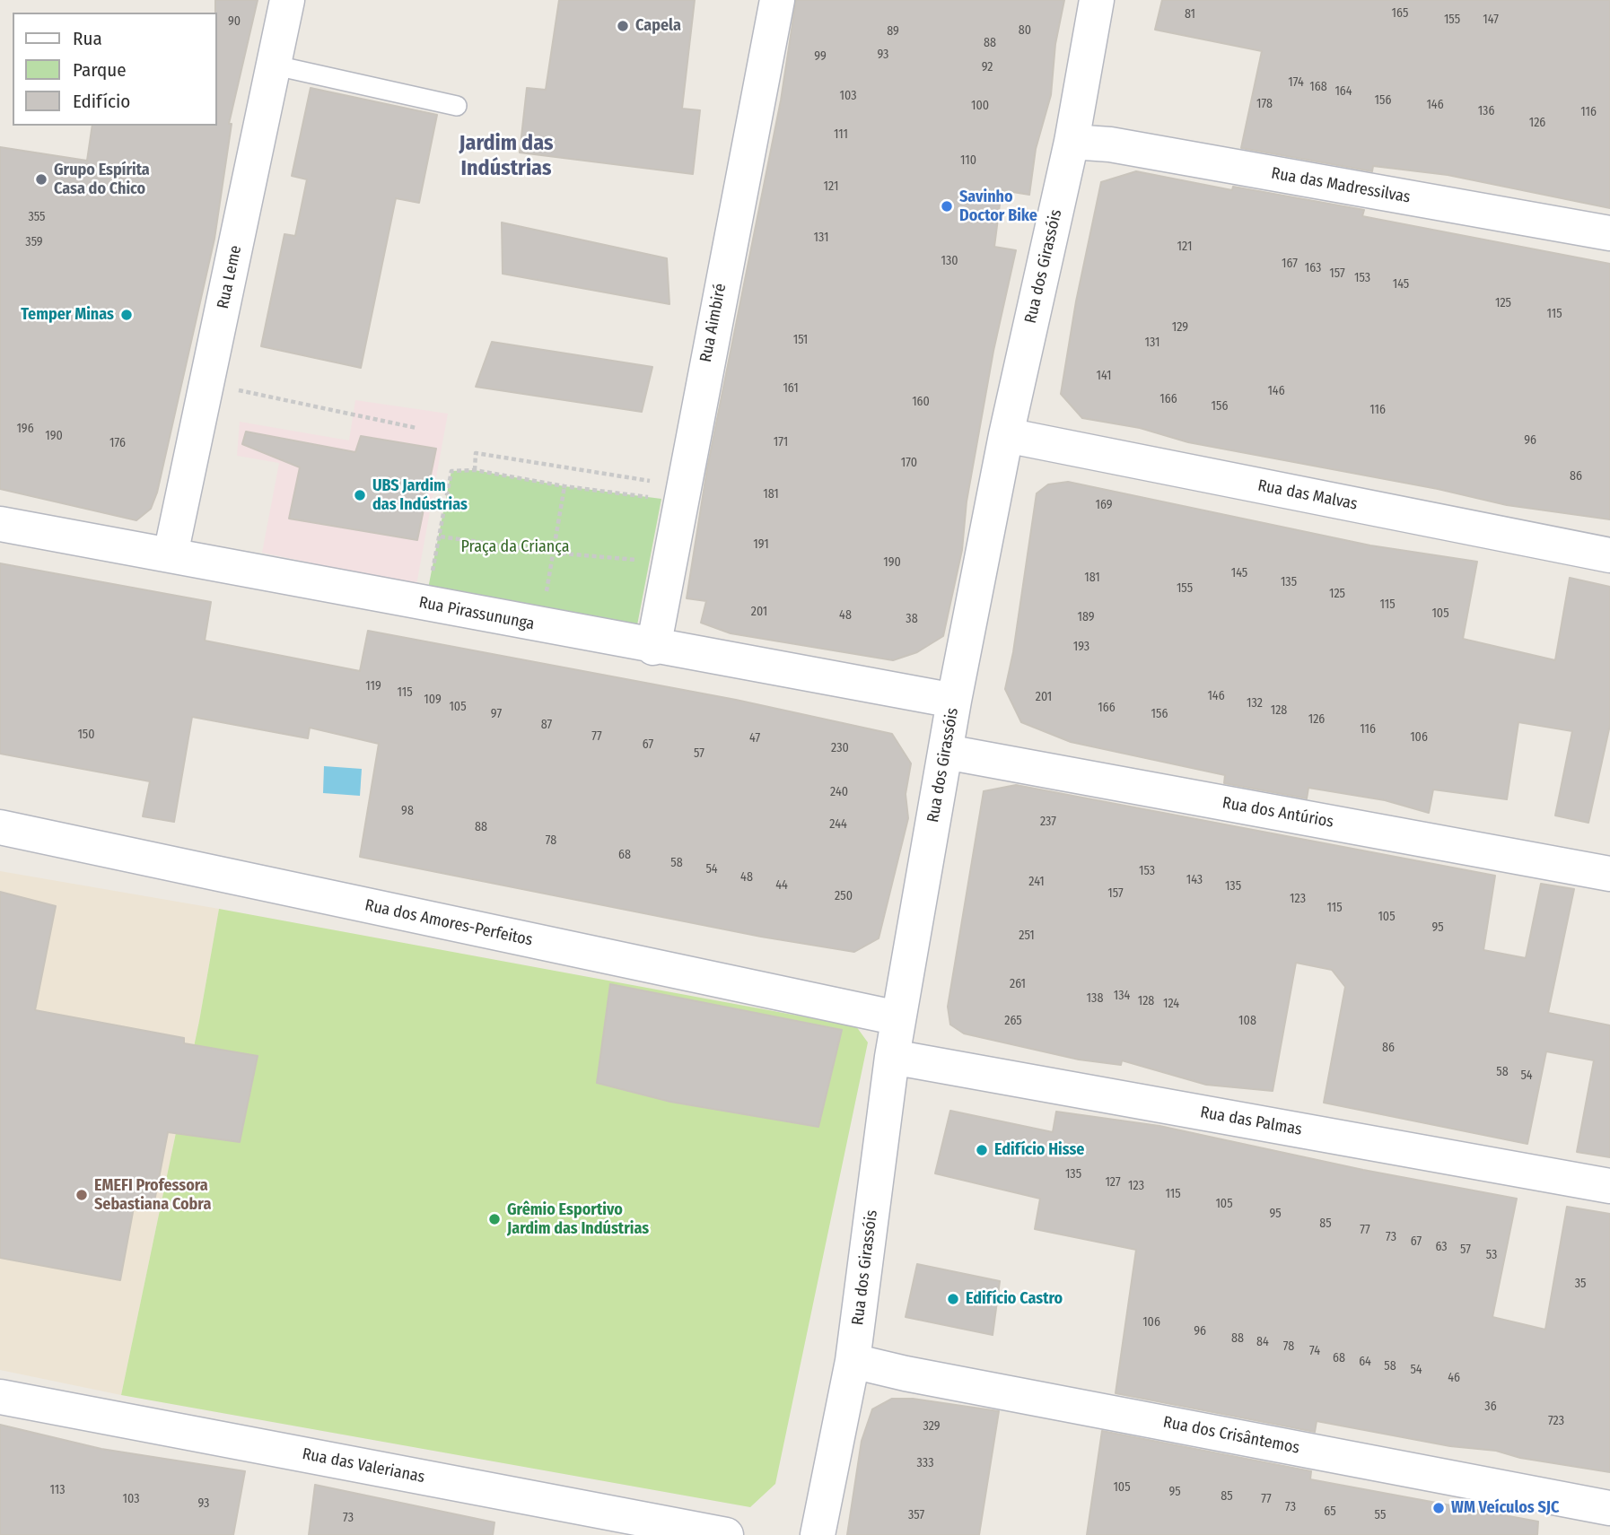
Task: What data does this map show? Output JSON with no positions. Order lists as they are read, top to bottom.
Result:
{
  "streets": {
    "street": [
      "Rua das Madressilvas",
      "Rua dos Girassóis",
      "Rua Leme",
      "Rua Aimbiré",
      "Rua das Malvas",
      "Rua Pirassununga",
      "Rua dos Antúrios",
      "Rua dos Amores-Perfeitos",
      "Rua das Palmas",
      "Rua dos Crisântemos",
      "Rua das Valerianas"
    ]
  },
  "crossings": [
    ["Rua das Madressilvas", "Rua dos Girassóis"],
    ["Rua dos Girassóis", "Rua das Malvas"],
    ["Rua dos Girassóis", "Rua Pirassununga"],
    ["Rua dos Girassóis", "Rua dos Antúrios"],
    ["Rua dos Girassóis", "Rua dos Amores-Perfeitos"],
    ["Rua dos Girassóis", "Rua das Palmas"],
    ["Rua dos Girassóis", "Rua dos Crisântemos"],
    ["Rua Leme", "Rua Pirassununga"],
    ["Rua Aimbiré", "Rua Pirassununga"]
  ],
  "districts": ["Jardim das Indústrias"],
  "parks": ["Praça da Criança"],
  "places": [
    "Capela",
    "Grupo Espírita Casa do Chico",
    "Savinho Doctor Bike",
    "Temper Minas",
    "UBS Jardim das Indústrias",
    "Edifício Hisse",
    "EMEFI Professora Sebastiana Cobra",
    "Grêmio Esportivo Jardim das Indústrias",
    "Edifício Castro",
    "WM Veículos SJC"
  ],
  "house_numbers": [
    "165",
    "81",
    "155",
    "147",
    "90",
    "80",
    "89",
    "88",
    "93",
    "99",
    "92",
    "174",
    "168",
    "164",
    "103",
    "156",
    "178",
    "146",
    "100",
    "136",
    "116",
    "126",
    "111",
    "110",
    "121",
    "355",
    "131",
    "359",
    "121",
    "130",
    "167",
    "163",
    "157",
    "153",
    "145",
    "125",
    "115",
    "129",
    "151",
    "131",
    "141",
    "161",
    "146",
    "166",
    "160",
    "156",
    "116",
    "196",
    "190",
    "96",
    "171",
    "176",
    "170",
    "86",
    "181",
    "169",
    "191",
    "190",
    "145",
    "181",
    "135",
    "155",
    "125",
    "115",
    "201",
    "105",
    "48",
    "189",
    "38",
    "193",
    "119",
    "115",
    "146",
    "201",
    "109",
    "132",
    "105",
    "166",
    "128",
    "97",
    "156",
    "126",
    "87",
    "116",
    "150",
    "77",
    "106",
    "47",
    "67",
    "230",
    "57",
    "240",
    "98",
    "237",
    "244",
    "88",
    "78",
    "68",
    "58",
    "54",
    "153",
    "48",
    "143",
    "241",
    "44",
    "135",
    "157",
    "250",
    "123",
    "115",
    "105",
    "95",
    "251",
    "261",
    "134",
    "138",
    "128",
    "124",
    "265",
    "108",
    "86",
    "58",
    "54",
    "135",
    "127",
    "123",
    "115",
    "105",
    "95",
    "85",
    "77",
    "73",
    "67",
    "63",
    "57",
    "53",
    "35",
    "106",
    "96",
    "88",
    "84",
    "78",
    "74",
    "68",
    "64",
    "58",
    "54",
    "46",
    "36",
    "723",
    "329",
    "333",
    "105",
    "113",
    "95",
    "85",
    "103",
    "77",
    "93",
    "73",
    "65",
    "357",
    "55",
    "73"
  ],
  "legend": ["Rua", "Parque", "Edifício"]
}
